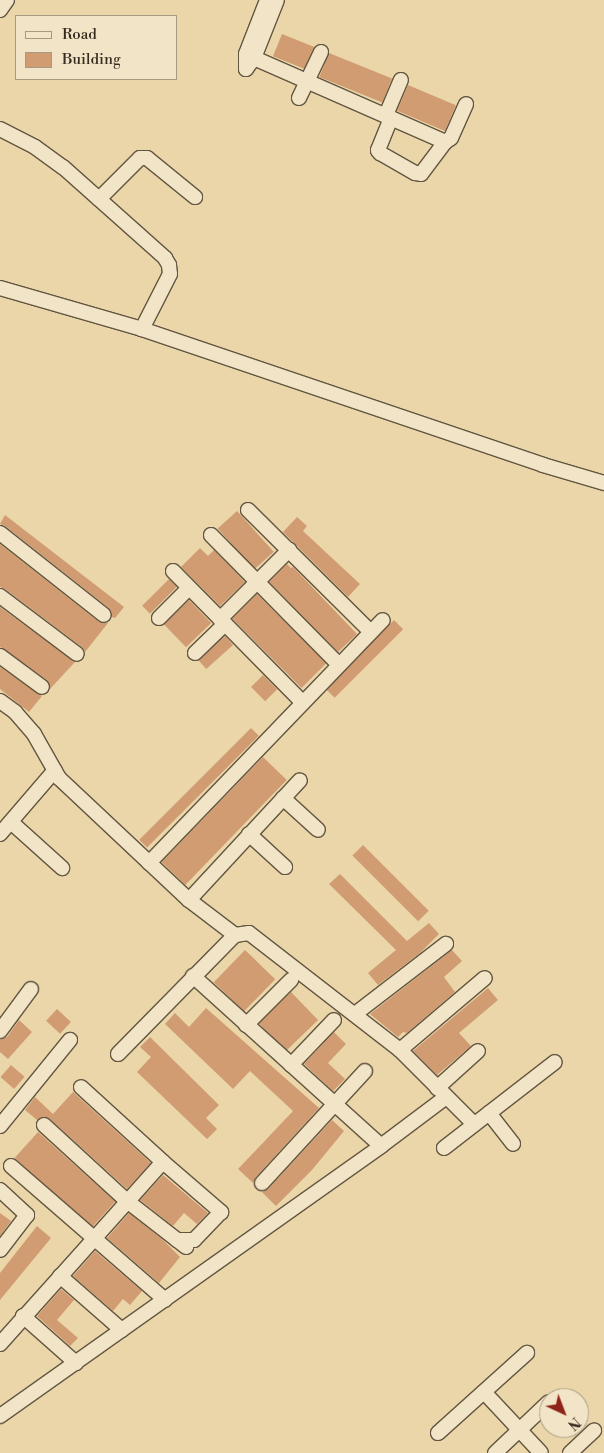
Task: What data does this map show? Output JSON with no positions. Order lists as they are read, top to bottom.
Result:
{
  "legend": ["Road", "Building"],
  "north": "bottom right"
}
